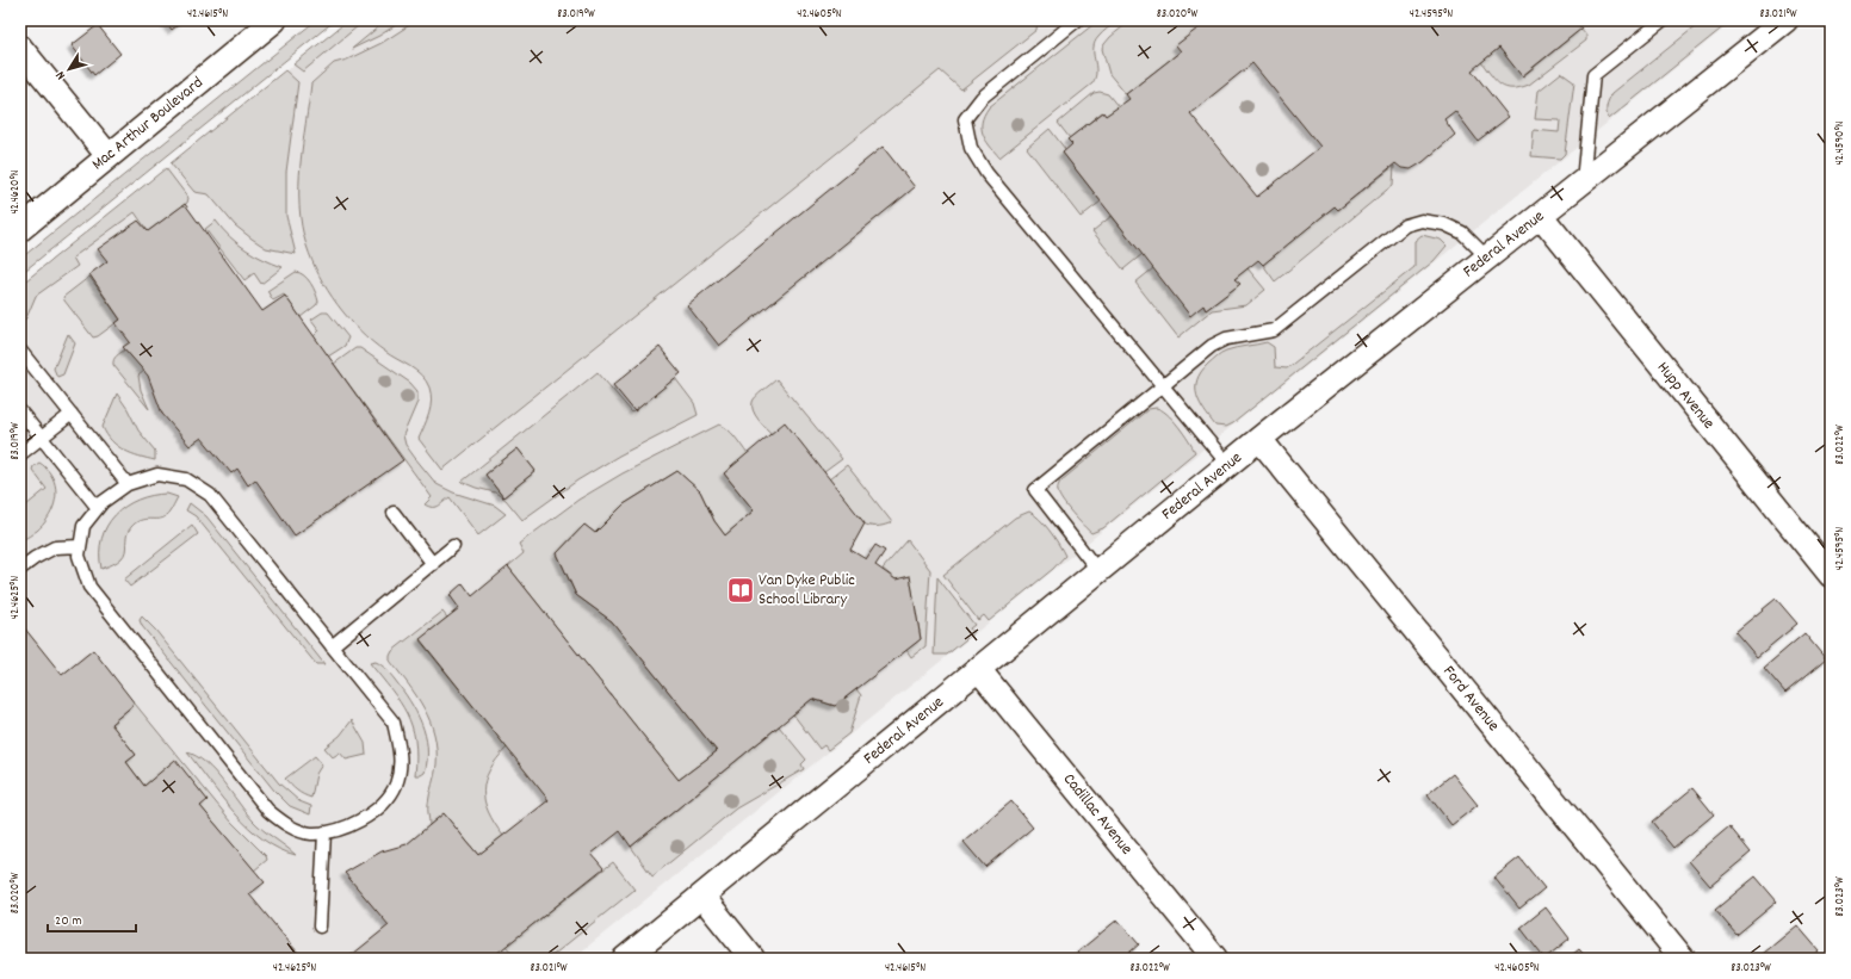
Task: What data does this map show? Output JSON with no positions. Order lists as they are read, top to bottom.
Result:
{
  "streets": {
    "street": [
      "Mac Arthur Boulevard",
      "Federal Avenue",
      "Hupp Avenue",
      "Ford Avenue",
      "Cadillac Avenue"
    ]
  },
  "crossings": [
    ["Federal Avenue", "Hupp Avenue"],
    ["Federal Avenue", "Ford Avenue"],
    ["Federal Avenue", "Cadillac Avenue"]
  ],
  "places": {
    "library": ["Van Dyke Public School Library"]
  },
  "scale_bar": "20 m",
  "north": "bottom left",
  "coordinates": [
    "42.4615°N",
    "83.019°W",
    "42.4605°N",
    "83.020°W",
    "42.4595°N",
    "83.021°W",
    "42.4590°N",
    "42.4620°N",
    "83.022°W",
    "42.4625°N",
    "83.023°W"
  ]
}
